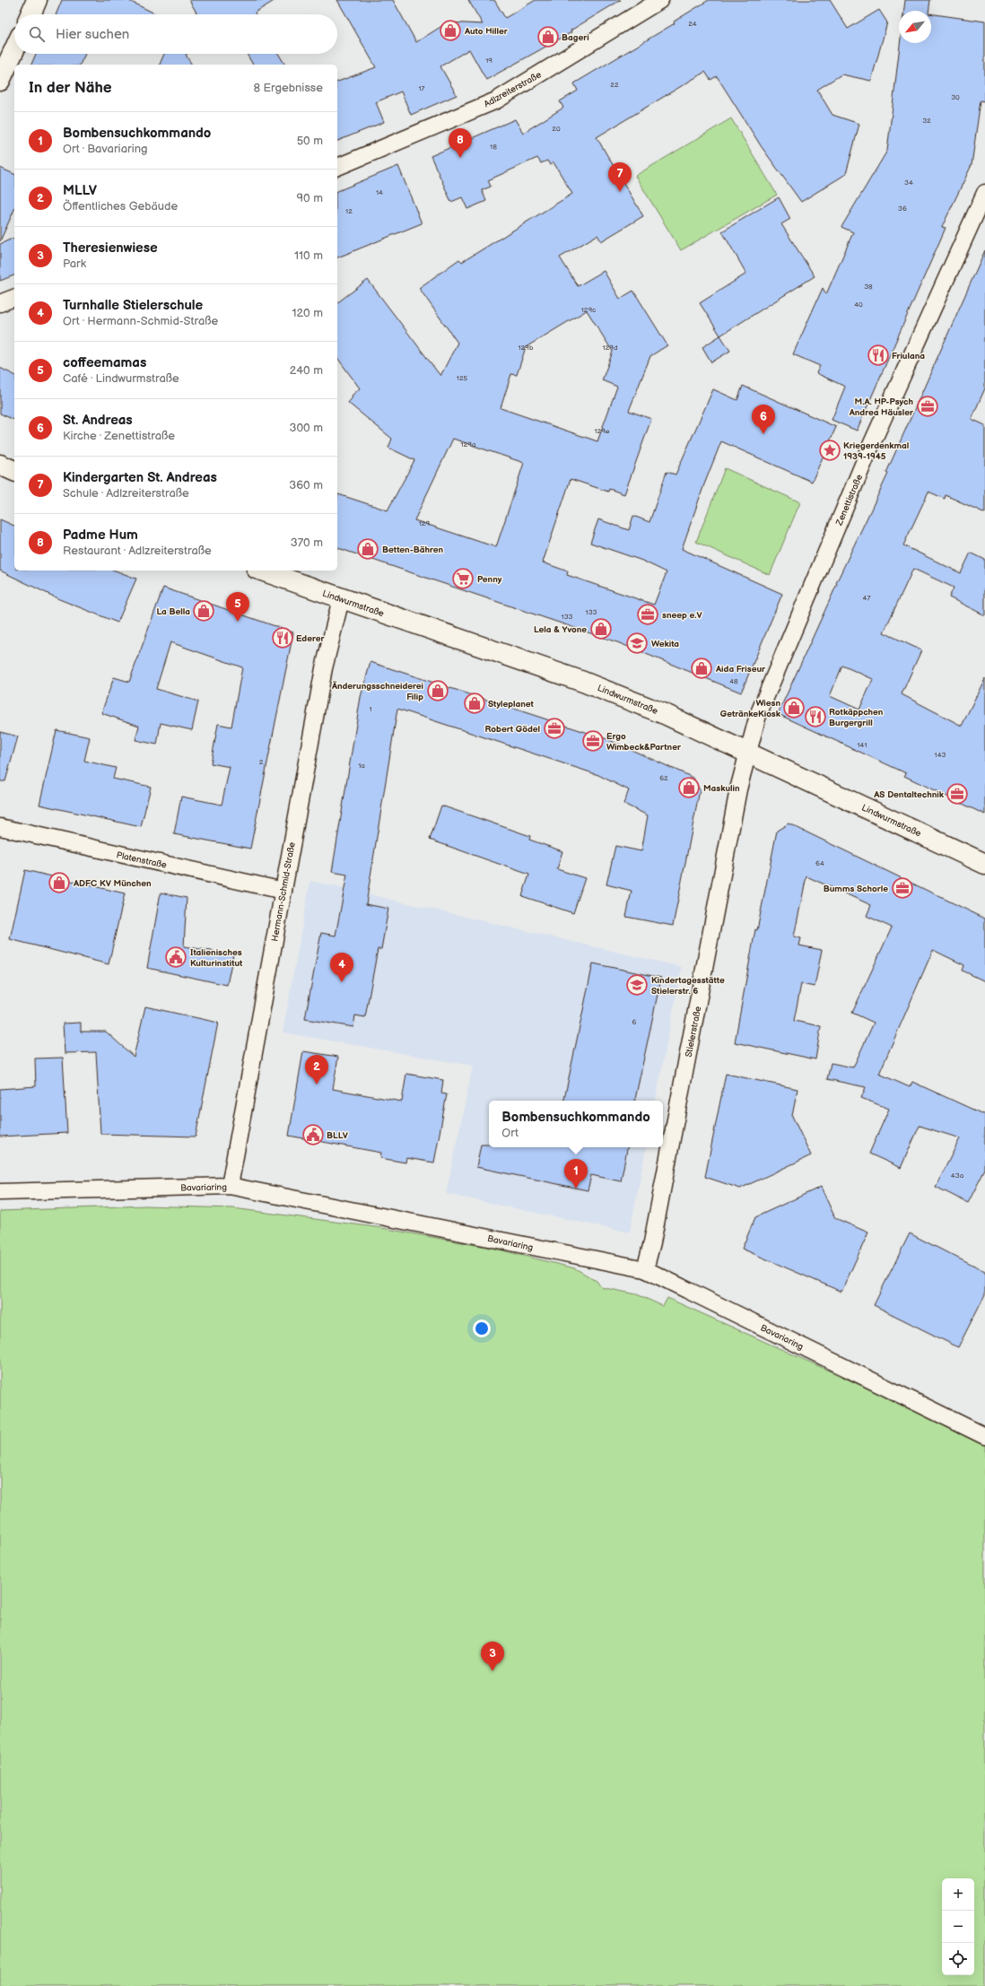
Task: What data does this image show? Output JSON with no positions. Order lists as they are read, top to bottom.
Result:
{
  "streets": {
    "main road": ["Lindwurmstraße"],
    "street": [
      "Adlzreiterstraße",
      "Zenettistraße",
      "Platenstraße",
      "Hermann-Schmid-Straße",
      "Stielerstraße",
      "Bavariaring"
    ]
  },
  "crossings": [
    ["Zenettistraße", "Lindwurmstraße"],
    ["Zenettistraße", "Stielerstraße"],
    ["Lindwurmstraße", "Hermann-Schmid-Straße"],
    ["Lindwurmstraße", "Stielerstraße"],
    ["Platenstraße", "Hermann-Schmid-Straße"],
    ["Hermann-Schmid-Straße", "Bavariaring"],
    ["Stielerstraße", "Bavariaring"]
  ],
  "places": {
    "shop": [
      "Auto Hiller",
      "Bageri",
      "Betten-Bähren",
      "La Bella",
      "Lela & Yvone",
      "Aida Friseur",
      "Änderungsschneiderei Filip",
      "Styleplanet",
      "Wiesn GetränkeKiosk",
      "Maskulin",
      "ADFC KV München"
    ],
    "restaurant": ["Friulana", "Ederer", "Rotkäppchen Burgergrill"],
    "office": [
      "M.A. HP-Psych Andrea Häusler",
      "sneep e.V",
      "Robert Gödel",
      "Ergo Wimbeck&Partner",
      "AS Dentaltechnik",
      "Bumms Schorle"
    ],
    "place": ["Kriegerdenkmal 1939-1945"],
    "supermarket": ["Penny"],
    "school or university": ["Wekita", "Kindertagesstätte Stielerstr. 6"],
    "public building": ["Italienisches Kulturinstitut", "BLLV"]
  },
  "house_numbers": [
    "24",
    "19",
    "22",
    "17",
    "30",
    "32",
    "20",
    "18",
    "34",
    "14",
    "36",
    "12",
    "38",
    "40",
    "129c",
    "129b",
    "129d",
    "125",
    "129e",
    "129a",
    "129",
    "47",
    "133",
    "133",
    "48",
    "1",
    "141",
    "143",
    "2",
    "1a",
    "62",
    "64",
    "6",
    "43a"
  ],
  "north": "bottom left",
  "page": {
    "search": "Hier suchen",
    "heading": ["In der Nähe", "8 Ergebnisse"],
    "list": [
      {
        "mark": "1",
        "name": "Bombensuchkommando",
        "note": "Ort · Bavariaring",
        "value": "50 m"
      },
      {
        "mark": "2",
        "name": "MLLV",
        "note": "Öffentliches Gebäude",
        "value": "90 m"
      },
      {
        "mark": "3",
        "name": "Theresienwiese",
        "note": "Park",
        "value": "110 m"
      },
      {
        "mark": "4",
        "name": "Turnhalle Stielerschule",
        "note": "Ort · Hermann-Schmid-Straße",
        "value": "120 m"
      },
      {
        "mark": "5",
        "name": "coffeemamas",
        "note": "Café · Lindwurmstraße",
        "value": "240 m"
      },
      {
        "mark": "6",
        "name": "St. Andreas",
        "note": "Kirche · Zenettistraße",
        "value": "300 m"
      },
      {
        "mark": "7",
        "name": "Kindergarten St. Andreas",
        "note": "Schule · Adlzreiterstraße",
        "value": "360 m"
      },
      {
        "mark": "8",
        "name": "Padme Hum",
        "note": "Restaurant · Adlzreiterstraße",
        "value": "370 m"
      }
    ],
    "pins": [
      "8",
      "7",
      "6",
      "5",
      "4",
      "2",
      "1",
      "3"
    ],
    "popup": ["Bombensuchkommando", "Ort"],
    "map_buttons": ["+", "−"]
  }
}
